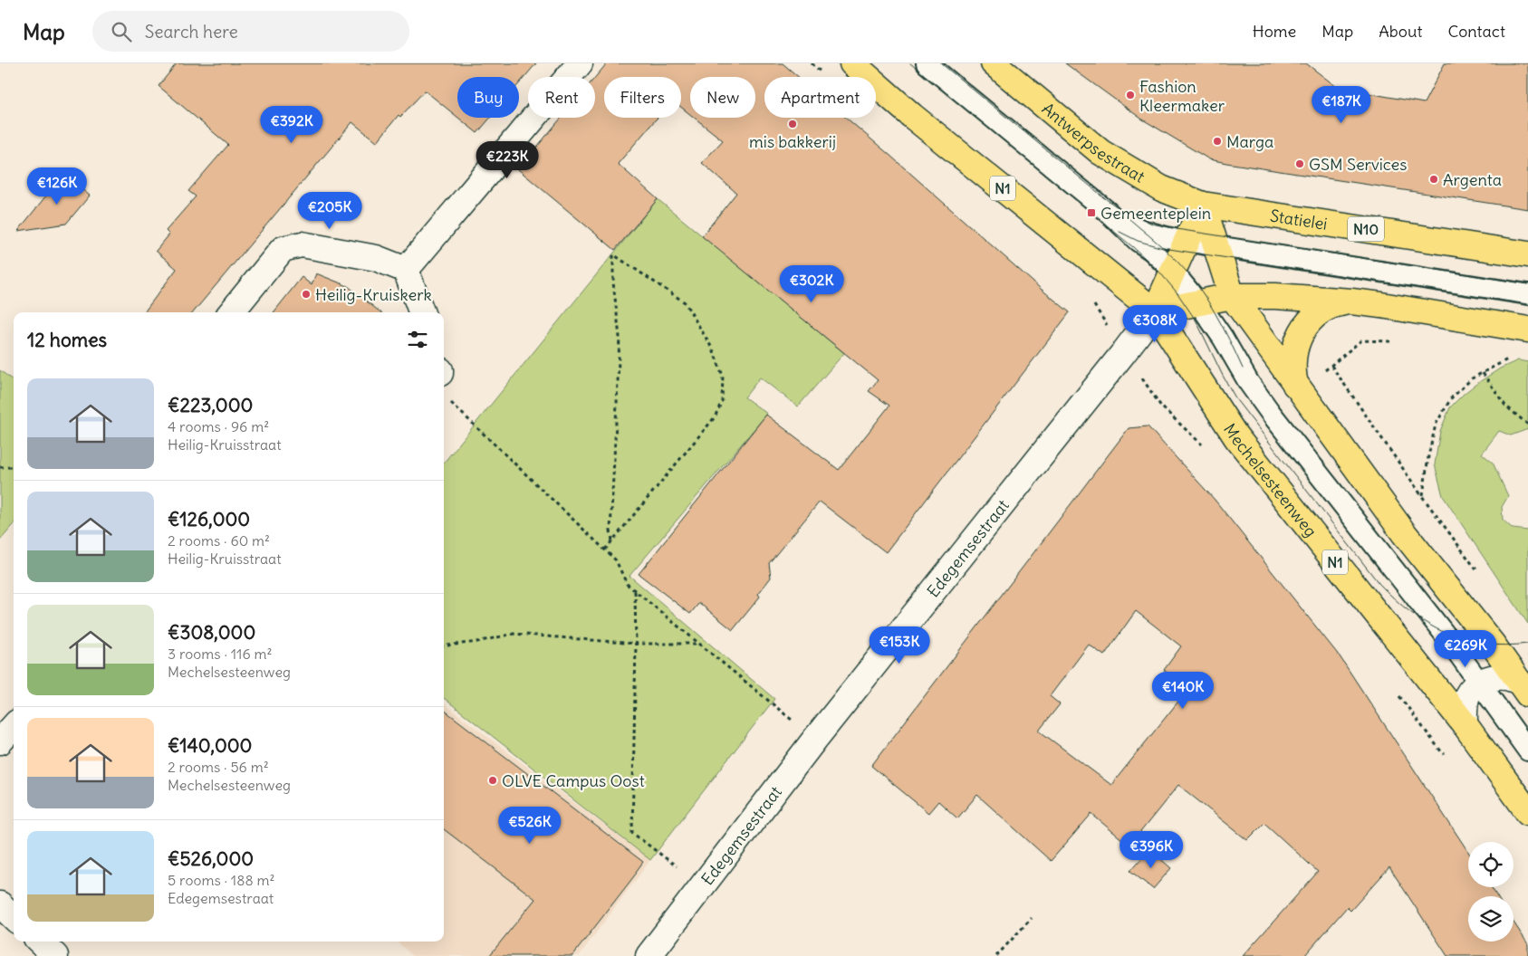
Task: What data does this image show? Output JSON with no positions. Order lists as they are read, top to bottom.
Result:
{
  "streets": {
    "main road": [
      "Antwerpsestraat",
      "N1",
      "Statielei",
      "N10",
      "Mechelsesteenweg"
    ],
    "street": ["Edegemsestraat"]
  },
  "crossings": [
    ["Antwerpsestraat", "Statielei"],
    ["N1", "Mechelsesteenweg"],
    ["N1", "Edegemsestraat"],
    ["Mechelsesteenweg", "Edegemsestraat"]
  ],
  "places": {
    "other": [
      "Fashion Kleermaker",
      "mis bakkerij",
      "Marga",
      "GSM Services",
      "Argenta",
      "Heilig-Kruiskerk",
      "OLVE Campus Oost"
    ],
    "transit": ["Gemeenteplein"]
  },
  "page": {
    "header": "Map",
    "search": "Search here",
    "nav": [
      "Home",
      "Map",
      "About",
      "Contact"
    ],
    "chip": [
      "Buy",
      "Rent",
      "Filters",
      "New",
      "Apartment"
    ],
    "price": [
      "€187K",
      "€392K",
      "€223K",
      "€126K",
      "€205K",
      "€302K",
      "€308K",
      "€153K",
      "€269K",
      "€140K",
      "€526K",
      "€396K"
    ],
    "heading": "12 homes",
    "list": [
      {
        "name": "€223,000",
        "note": "4 rooms · 96 m² · Heilig-Kruisstraat"
      },
      {
        "name": "€126,000",
        "note": "2 rooms · 60 m² · Heilig-Kruisstraat"
      },
      {
        "name": "€308,000",
        "note": "3 rooms · 116 m² · Mechelsesteenweg"
      },
      {
        "name": "€140,000",
        "note": "2 rooms · 56 m² · Mechelsesteenweg"
      },
      {
        "name": "€526,000",
        "note": "5 rooms · 188 m² · Edegemsestraat"
      }
    ]
  }
}
